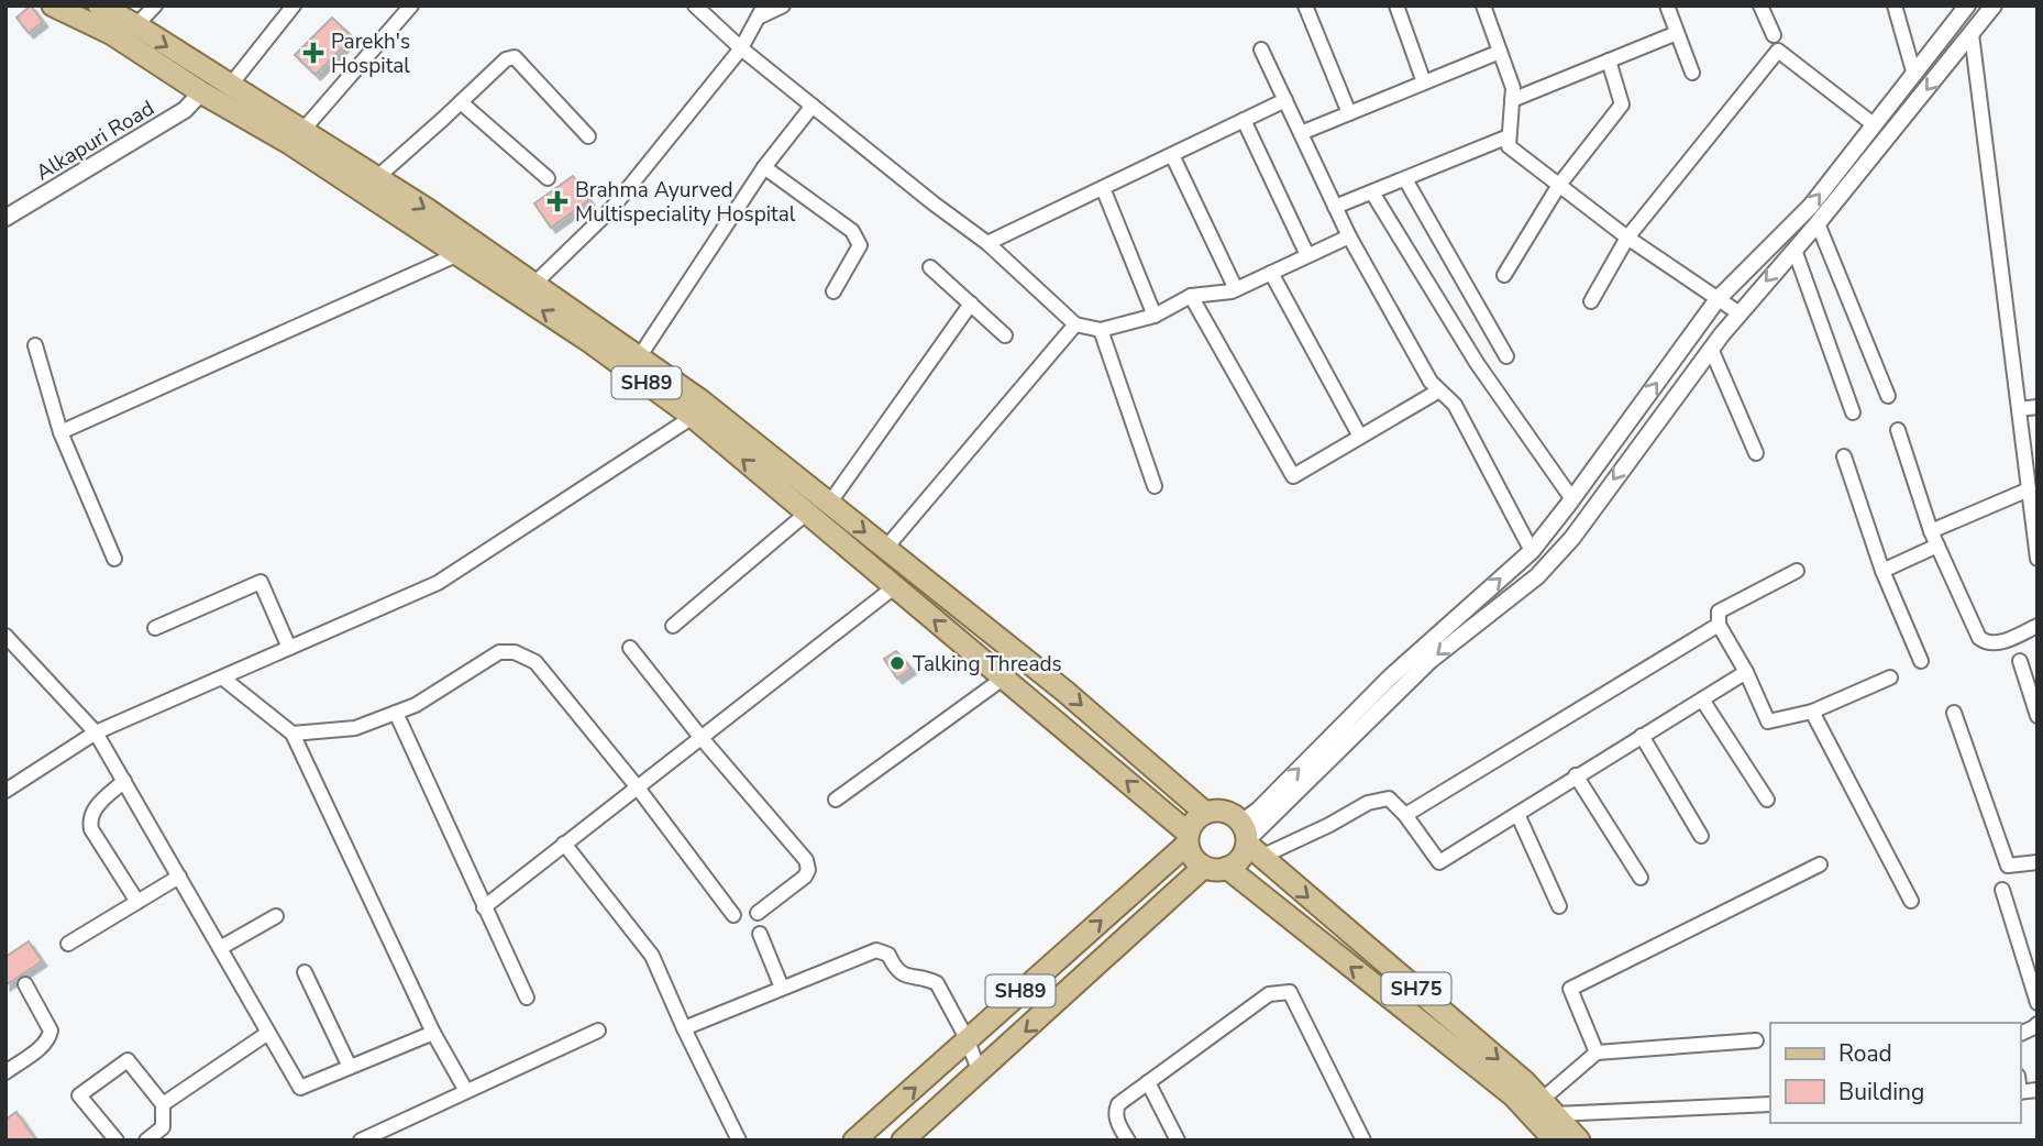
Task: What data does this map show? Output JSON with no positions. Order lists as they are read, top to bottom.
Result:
{
  "streets": {
    "main road": ["SH89", "SH75"],
    "street": ["Alkapuri Road"]
  },
  "crossings": [
    ["Alkapuri Road", "SH89"],
    ["SH89", "SH75"]
  ],
  "places": {
    "health": ["Parekh's Hospital", "Brahma Ayurved Multispeciality Hospital"],
    "other": ["Talking Threads"]
  },
  "legend": ["Road", "Building"]
}
